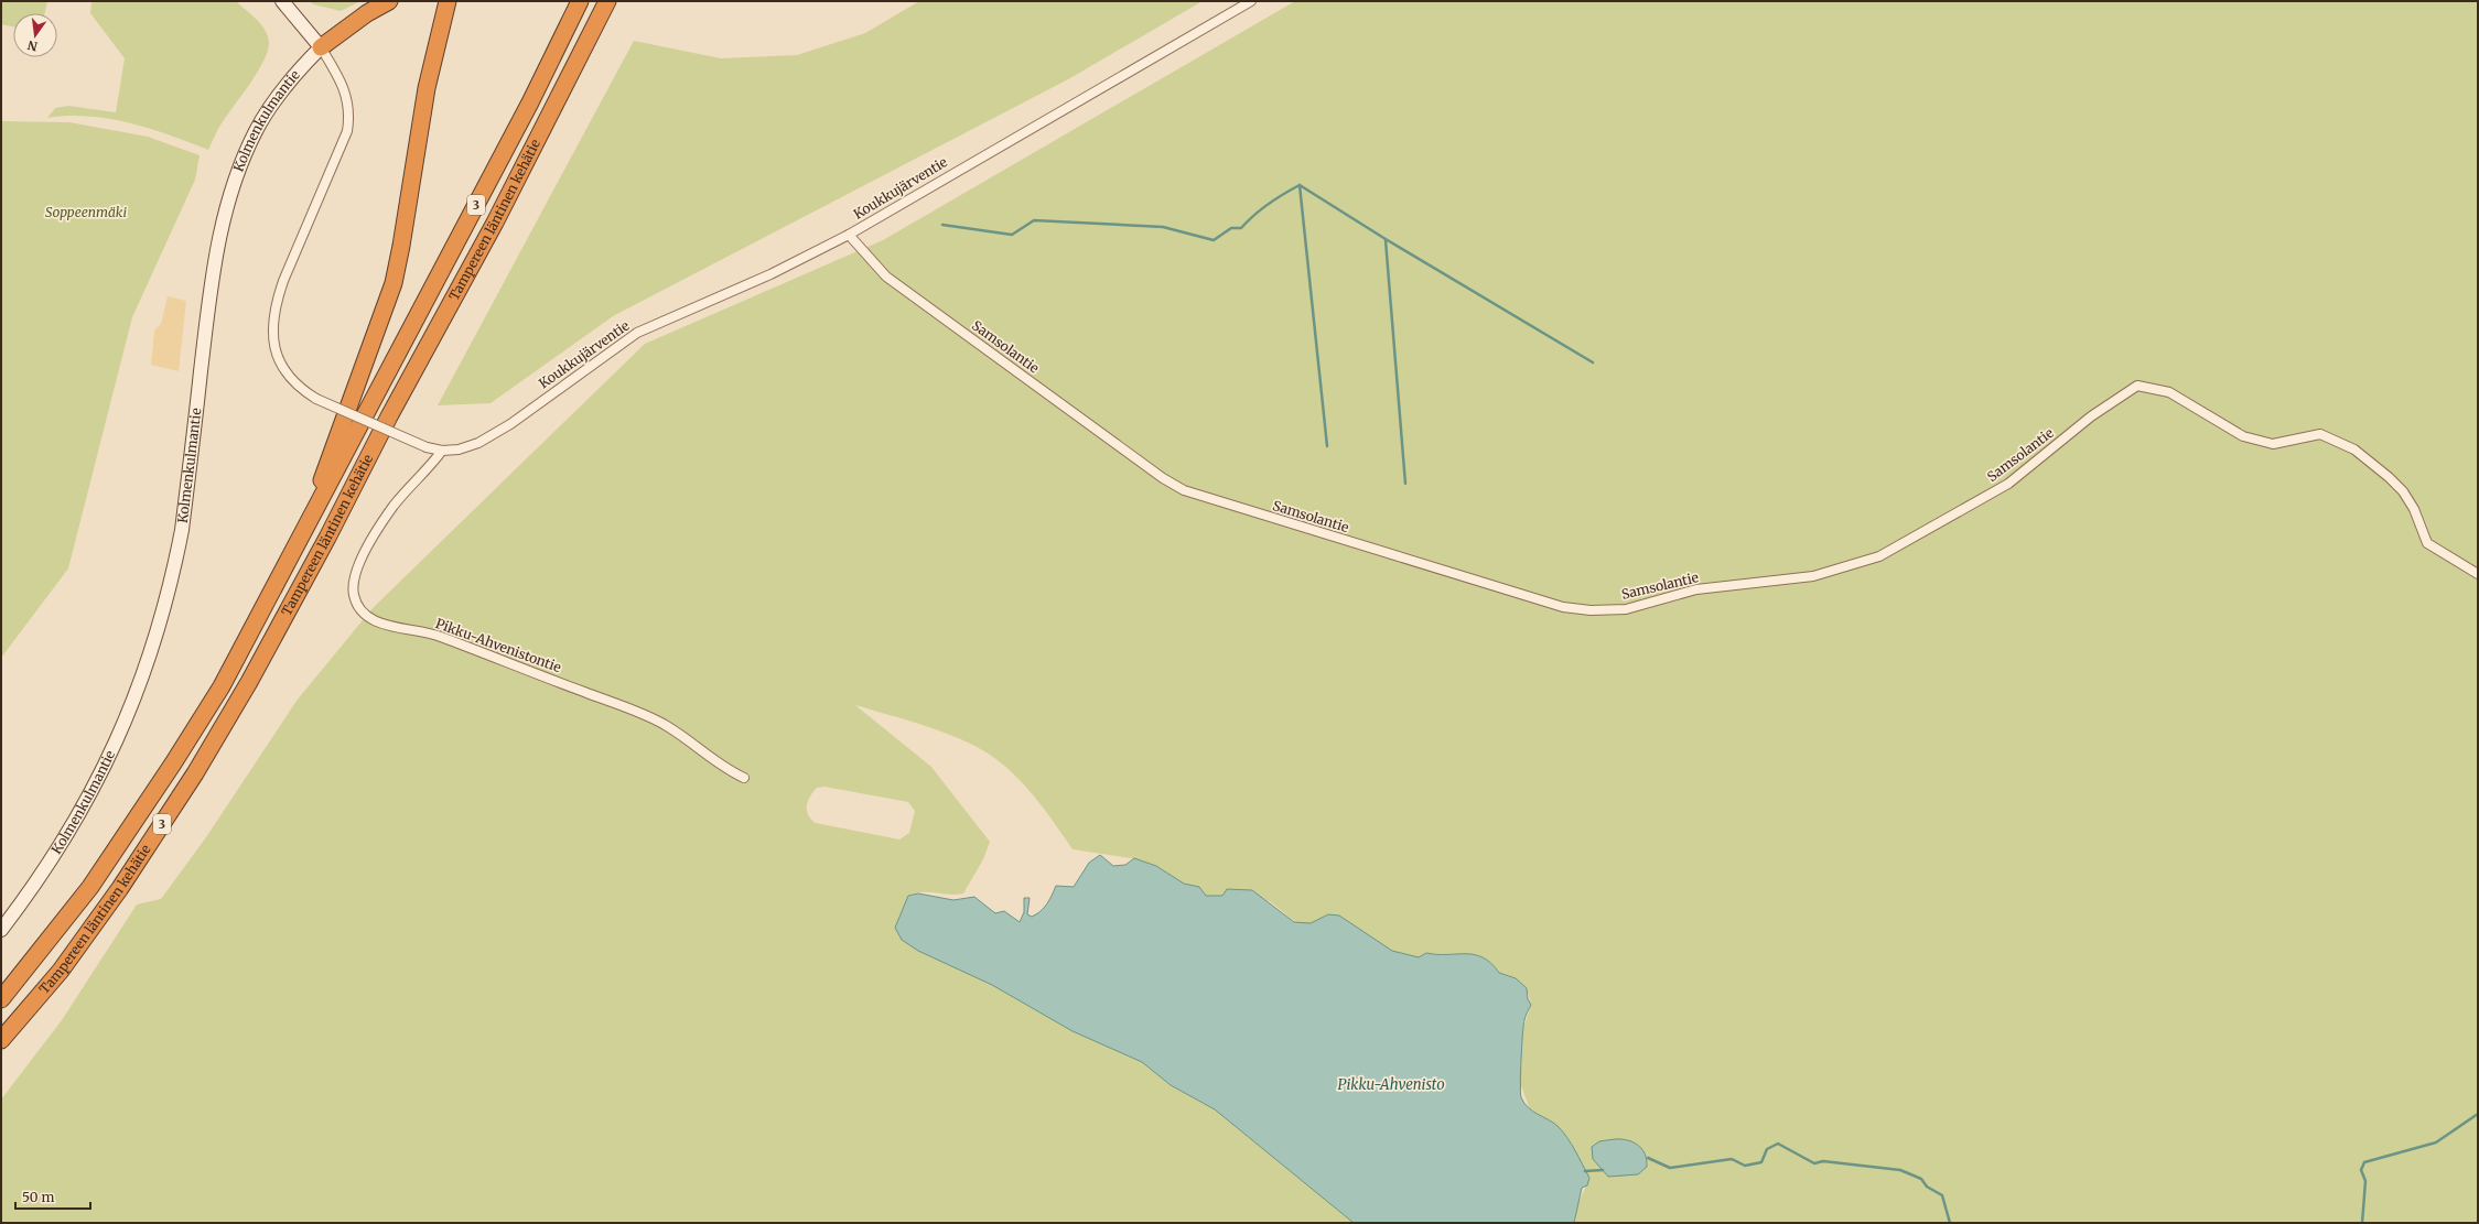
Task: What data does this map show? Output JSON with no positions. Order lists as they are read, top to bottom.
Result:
{
  "streets": {
    "highway": ["3", "Tampereen läntinen kehätie"],
    "street": [
      "Kolmenkulmantie",
      "Koukkujärventie",
      "Samsolantie",
      "Pikku-Ahvenistontie"
    ]
  },
  "crossings": [
    ["Kolmenkulmantie", "Koukkujärventie"],
    ["Koukkujärventie", "Samsolantie"],
    ["Koukkujärventie", "Pikku-Ahvenistontie"]
  ],
  "water": ["Pikku-Ahvenisto"],
  "parks": ["Soppeenmäki"],
  "scale_bar": "50 m",
  "north": "bottom"
}
